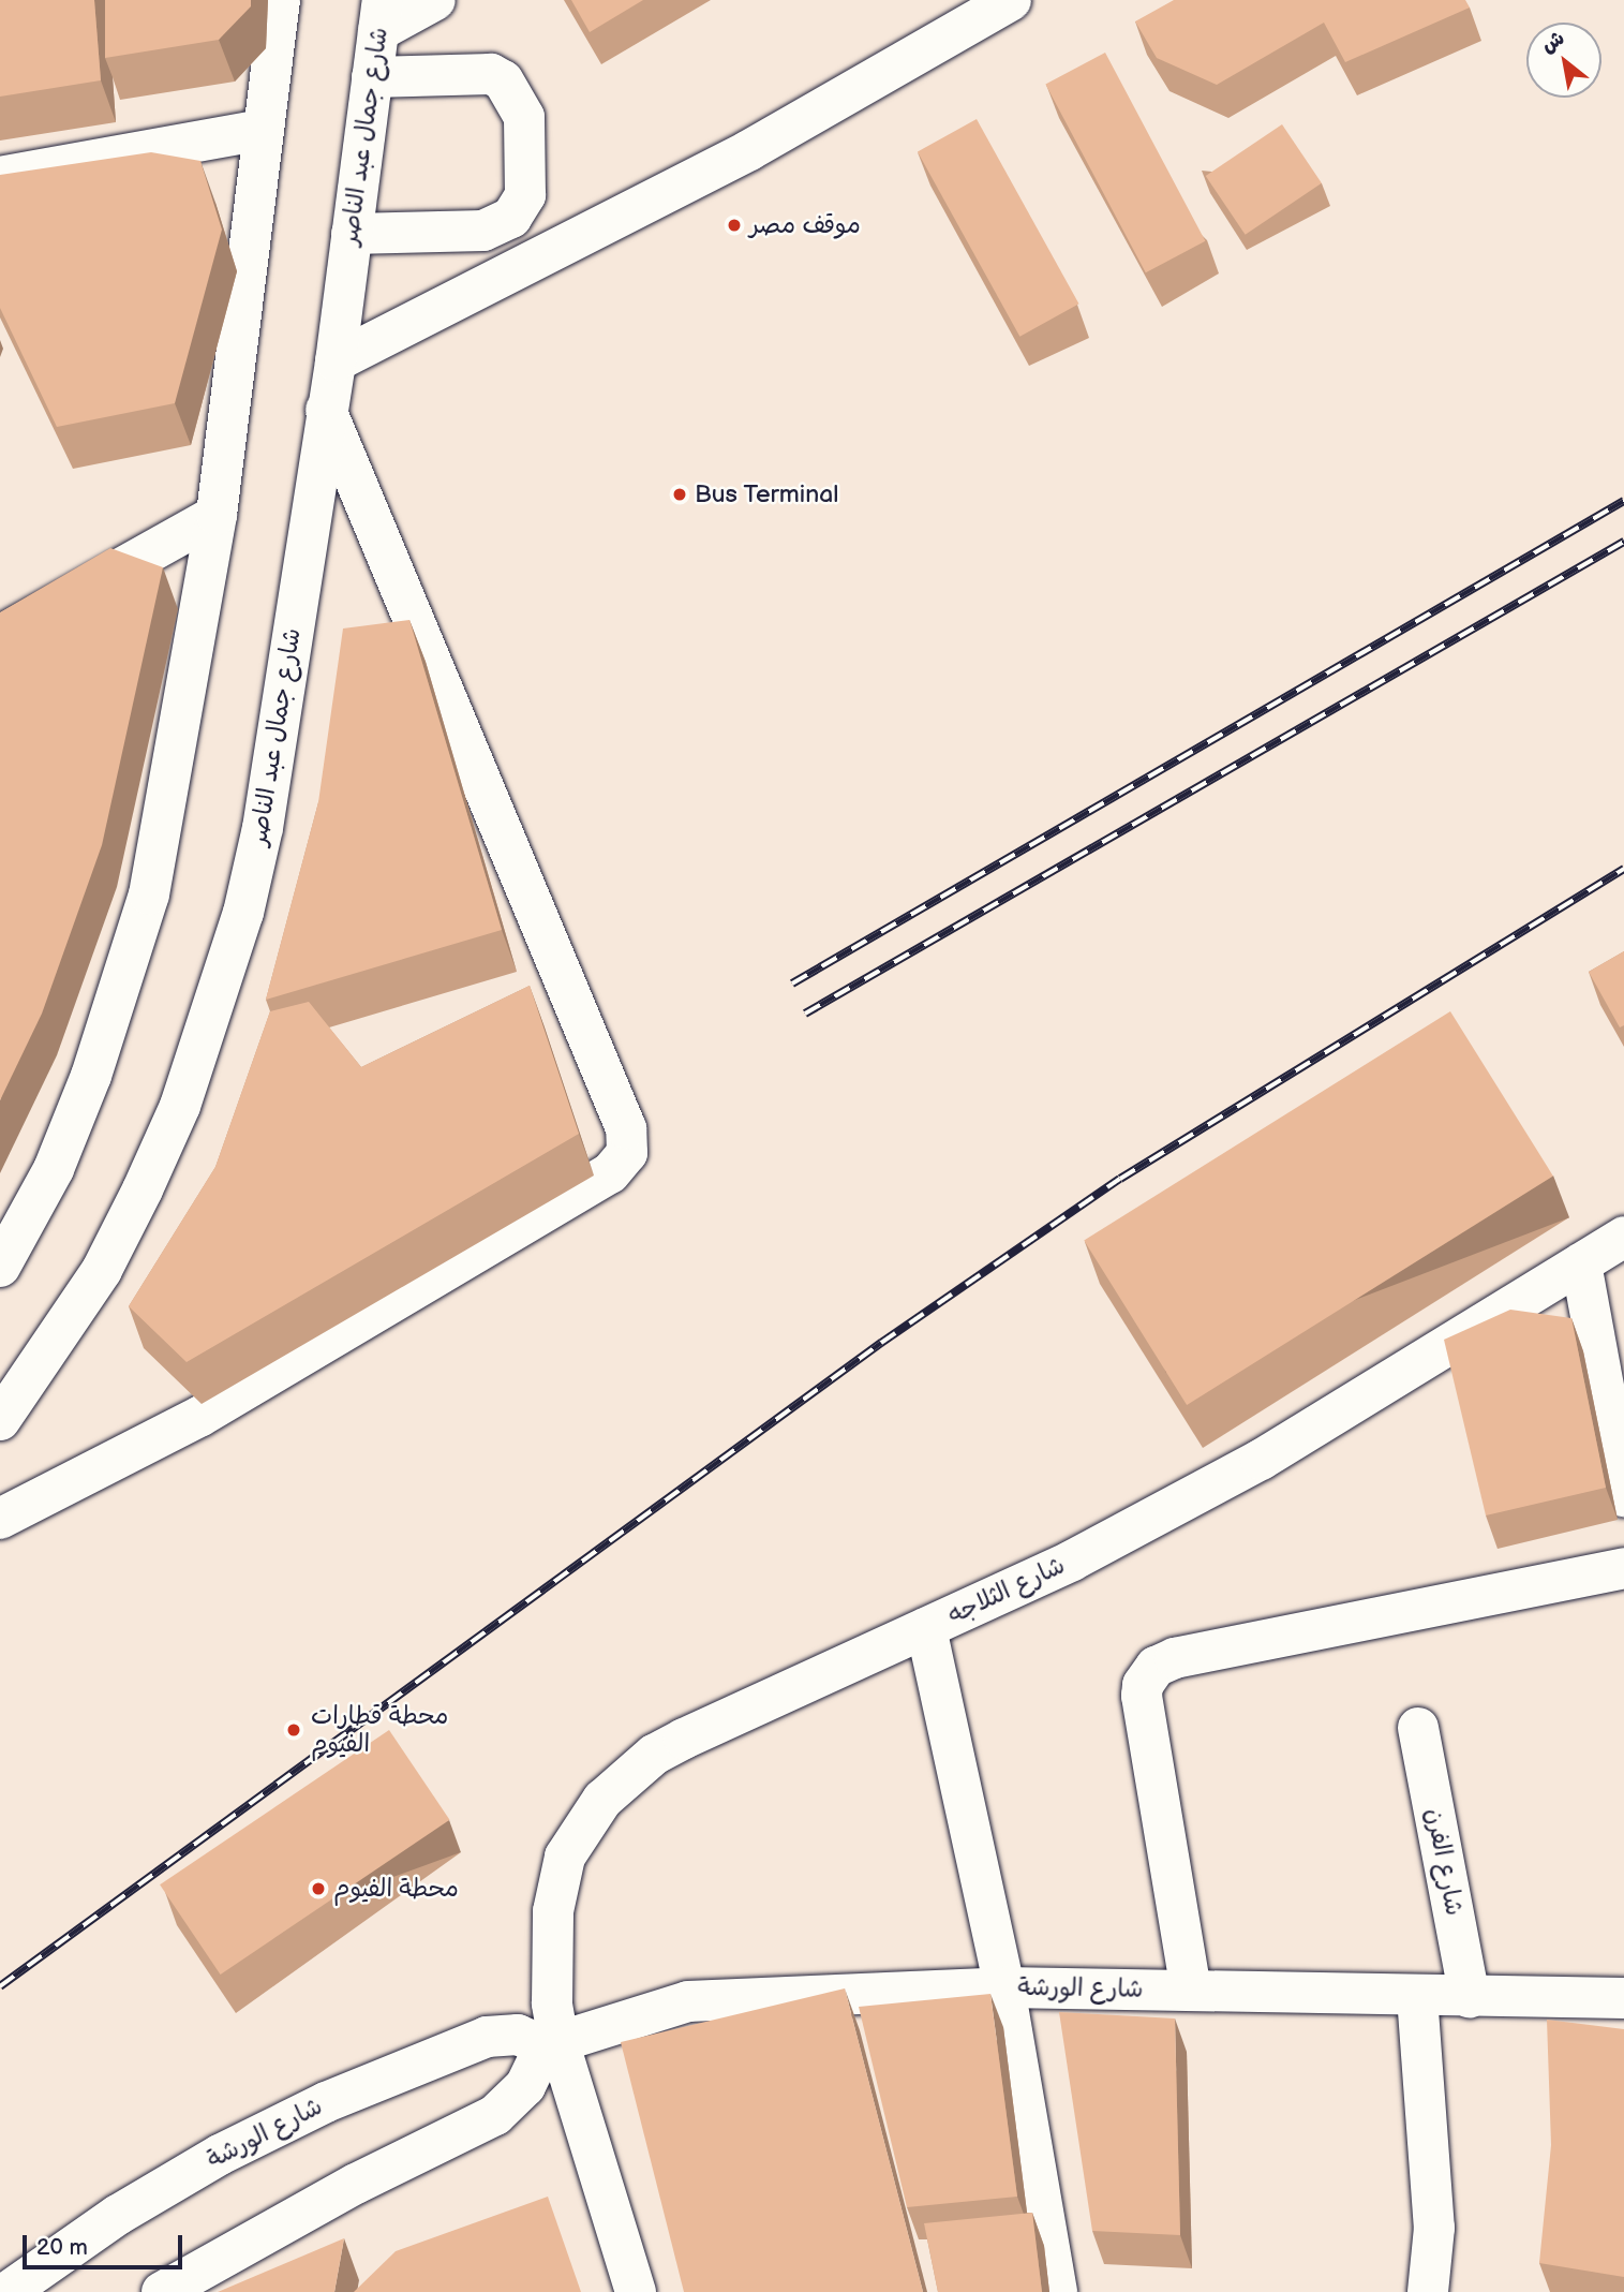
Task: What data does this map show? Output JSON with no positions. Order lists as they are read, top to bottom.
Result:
{
  "streets": {
    "main road": [
      "شارع جمال عبد الناصر",
      "شارع الثلاجه",
      "شارع الفرن",
      "شارع الورشة"
    ]
  },
  "crossings": [
    ["شارع الثلاجه", "شارع الورشة"],
    ["شارع الفرن", "شارع الورشة"]
  ],
  "places": [
    "موقف مصر",
    "Bus Terminal",
    "محطة قطارات الفيوم",
    "محطة الفيوم"
  ],
  "scale_bar": "20 m",
  "north": "top left"
}
